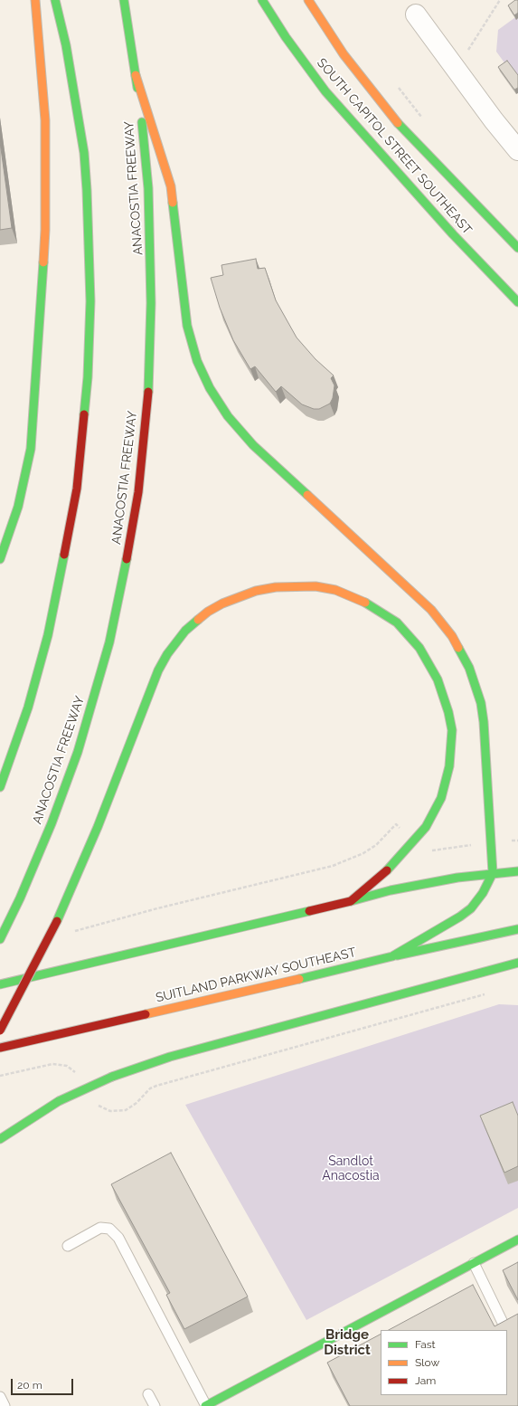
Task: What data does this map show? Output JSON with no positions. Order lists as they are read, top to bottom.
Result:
{
  "streets": {
    "main road": ["SOUTH CAPITOL STREET SOUTHEAST", "ANACOSTIA FREEWAY", "SUITLAND PARKWAY SOUTHEAST"]
  },
  "districts": ["Bridge District"],
  "parks": ["Sandlot Anacostia"],
  "legend": ["Fast", "Slow", "Jam"],
  "scale_bar": "20 m"
}
